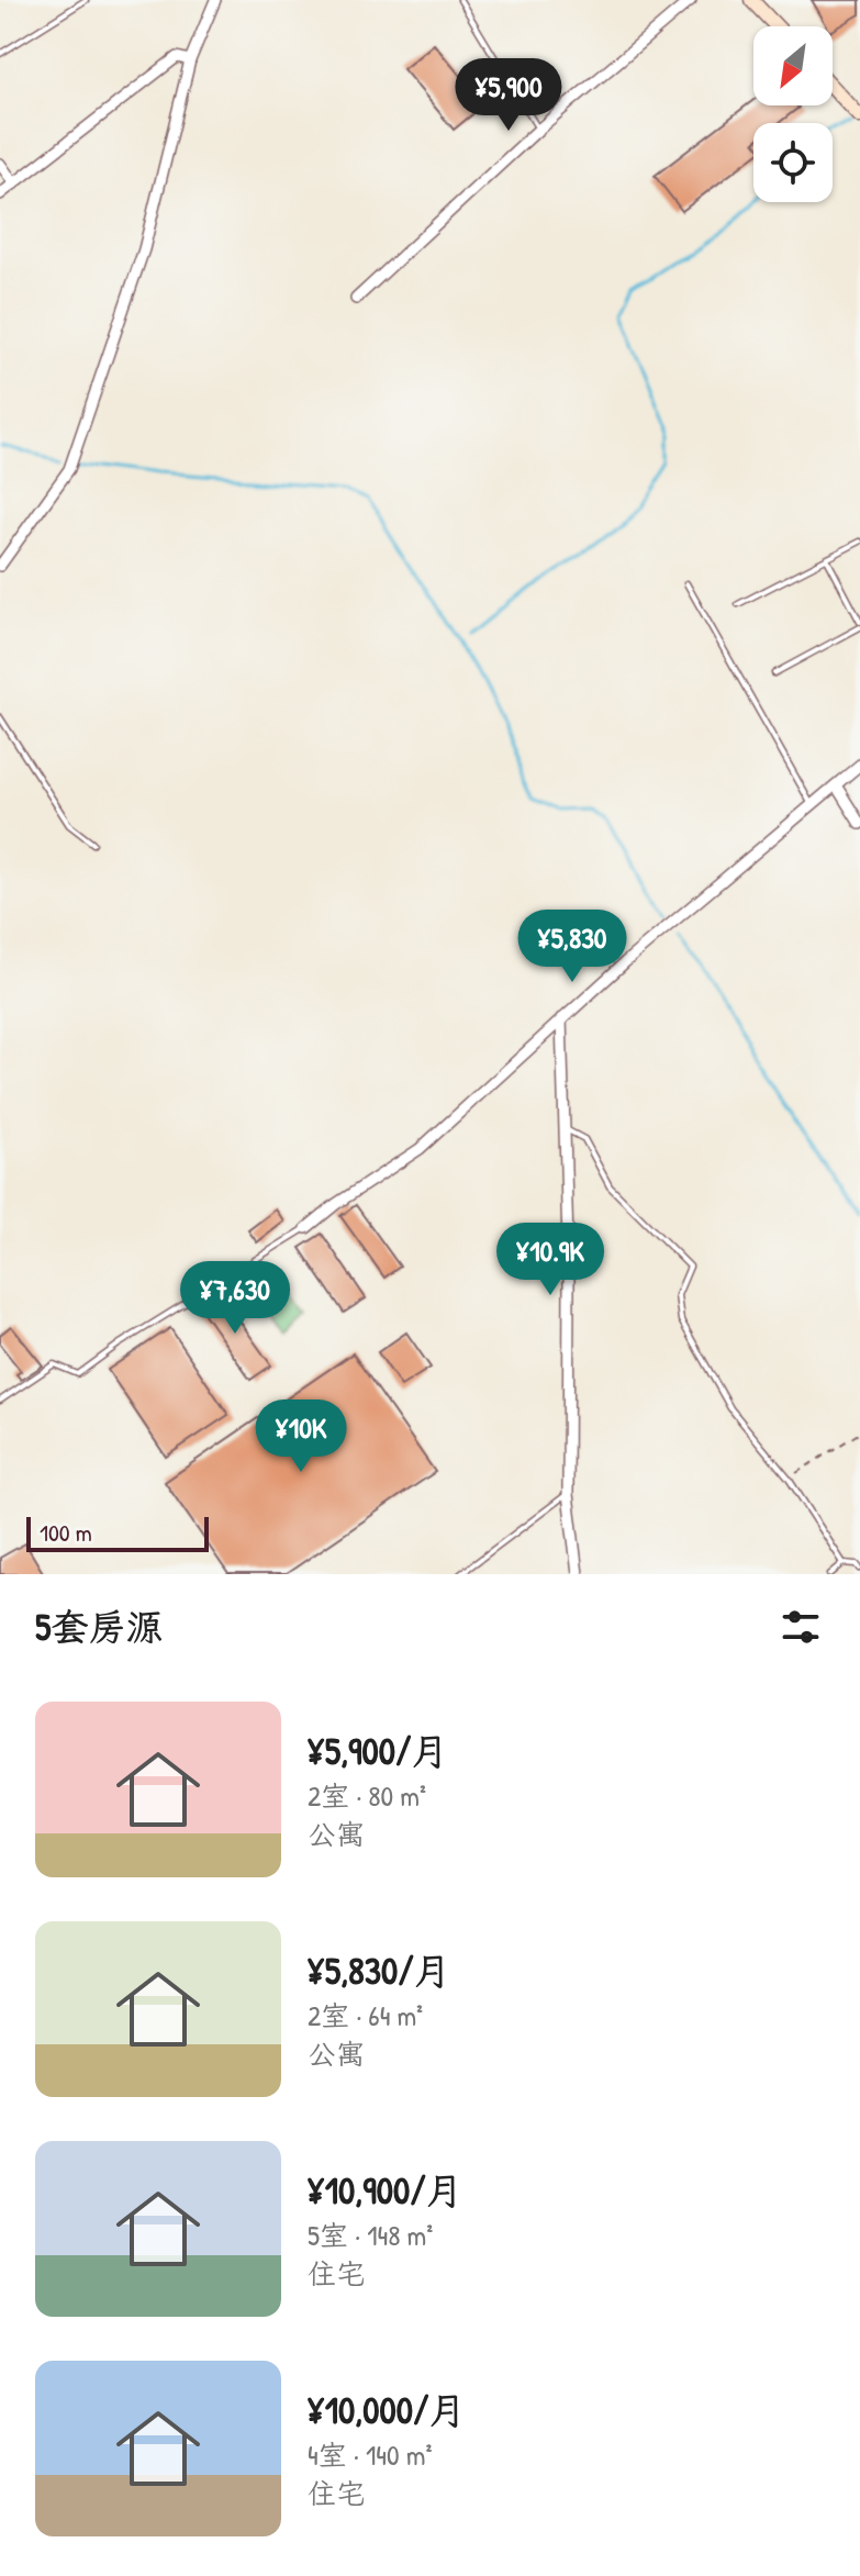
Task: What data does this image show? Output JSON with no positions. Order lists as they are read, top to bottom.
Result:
{
  "scale_bar": "100 m",
  "north": "bottom left",
  "page": {
    "price": [
      "¥5,900",
      "¥5,830",
      "¥10.9K",
      "¥7,630",
      "¥10K"
    ],
    "scale": "100 m",
    "heading": "5套房源",
    "list": [
      {
        "name": "¥5,900/月",
        "note": "2室 · 80 m² · 公寓"
      },
      {
        "name": "¥5,830/月",
        "note": "2室 · 64 m² · 公寓"
      },
      {
        "name": "¥10,900/月",
        "note": "5室 · 148 m² · 住宅"
      },
      {
        "name": "¥10,000/月",
        "note": "4室 · 140 m² · 住宅"
      }
    ]
  }
}
